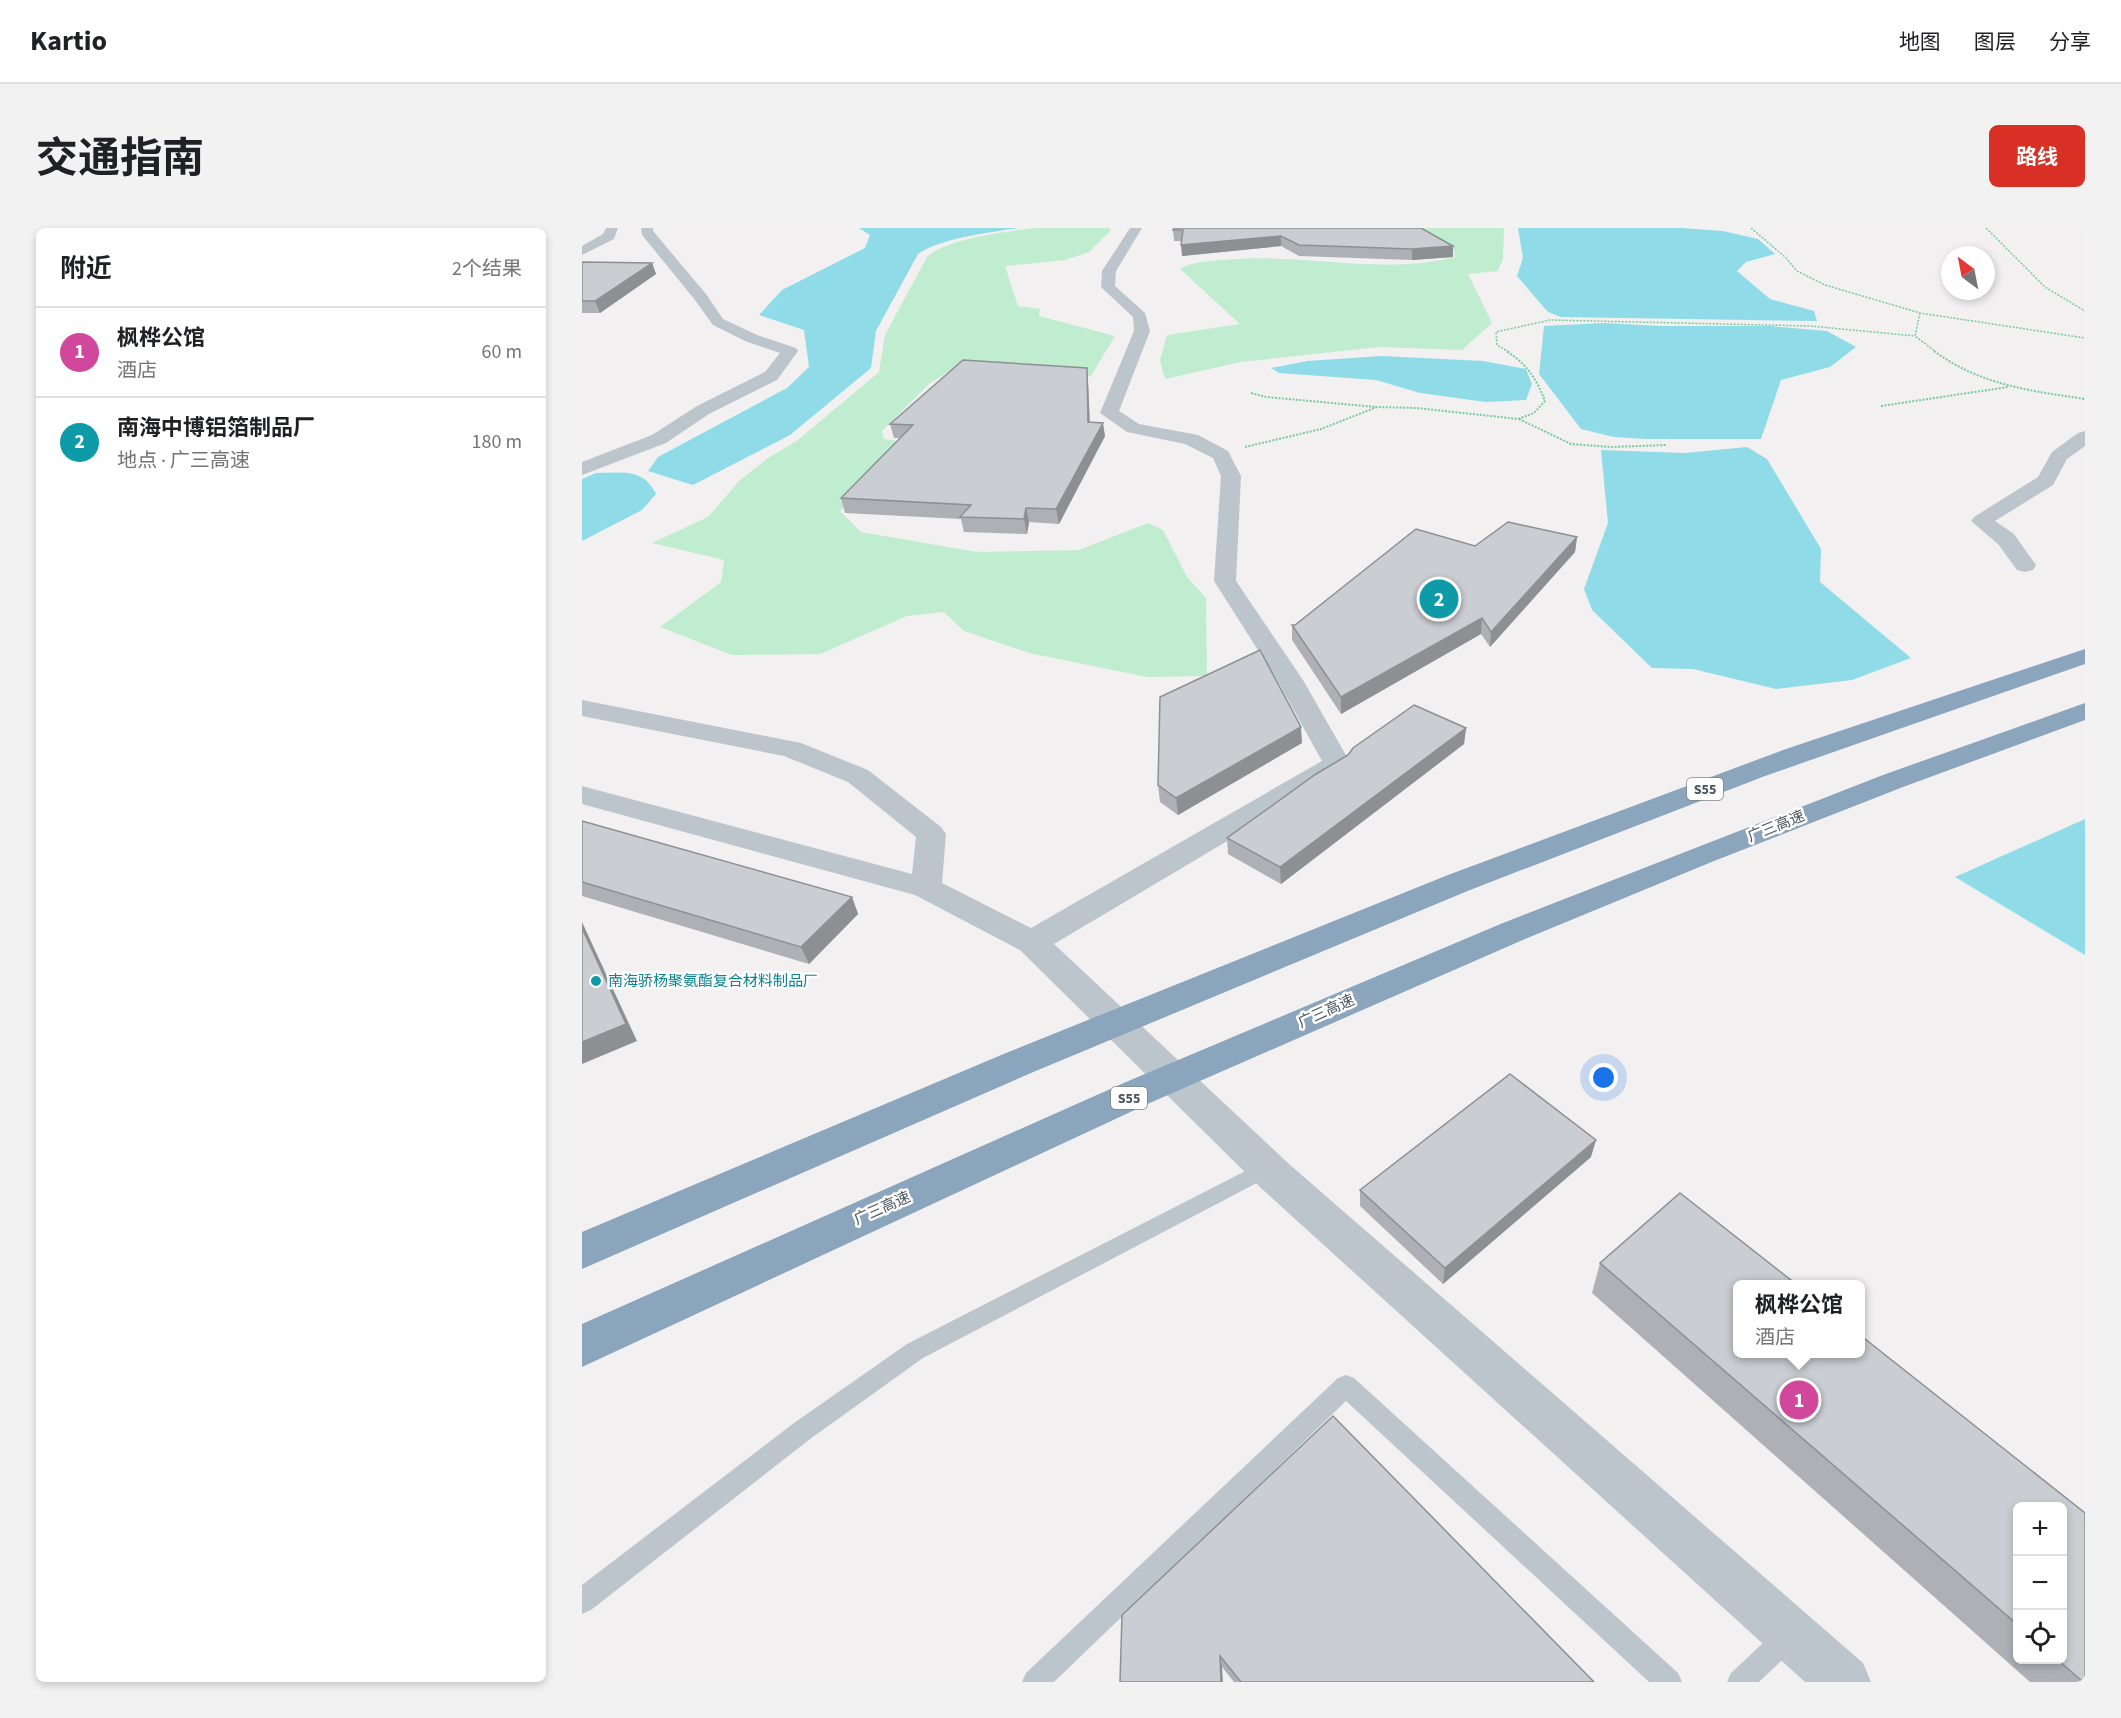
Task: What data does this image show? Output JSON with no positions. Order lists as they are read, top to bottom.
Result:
{
  "streets": {
    "highway": ["S55", "广三高速"]
  },
  "places": ["南海骄杨聚氨酯复合材料制品厂"],
  "north": "top left",
  "page": {
    "header": "Kartio",
    "nav": ["地图", "图层", "分享"],
    "title": "交通指南",
    "buttons": "路线",
    "heading": ["附近", "2个结果"],
    "list": [
      {
        "mark": "1",
        "name": "枫桦公馆",
        "note": "酒店",
        "value": "60 m"
      },
      {
        "mark": "2",
        "name": "南海中博铝箔制品厂",
        "note": "地点 · 广三高速",
        "value": "180 m"
      }
    ],
    "pins": ["2", "1"],
    "popup": ["枫桦公馆", "酒店"],
    "map_buttons": ["+", "−"]
  }
}
